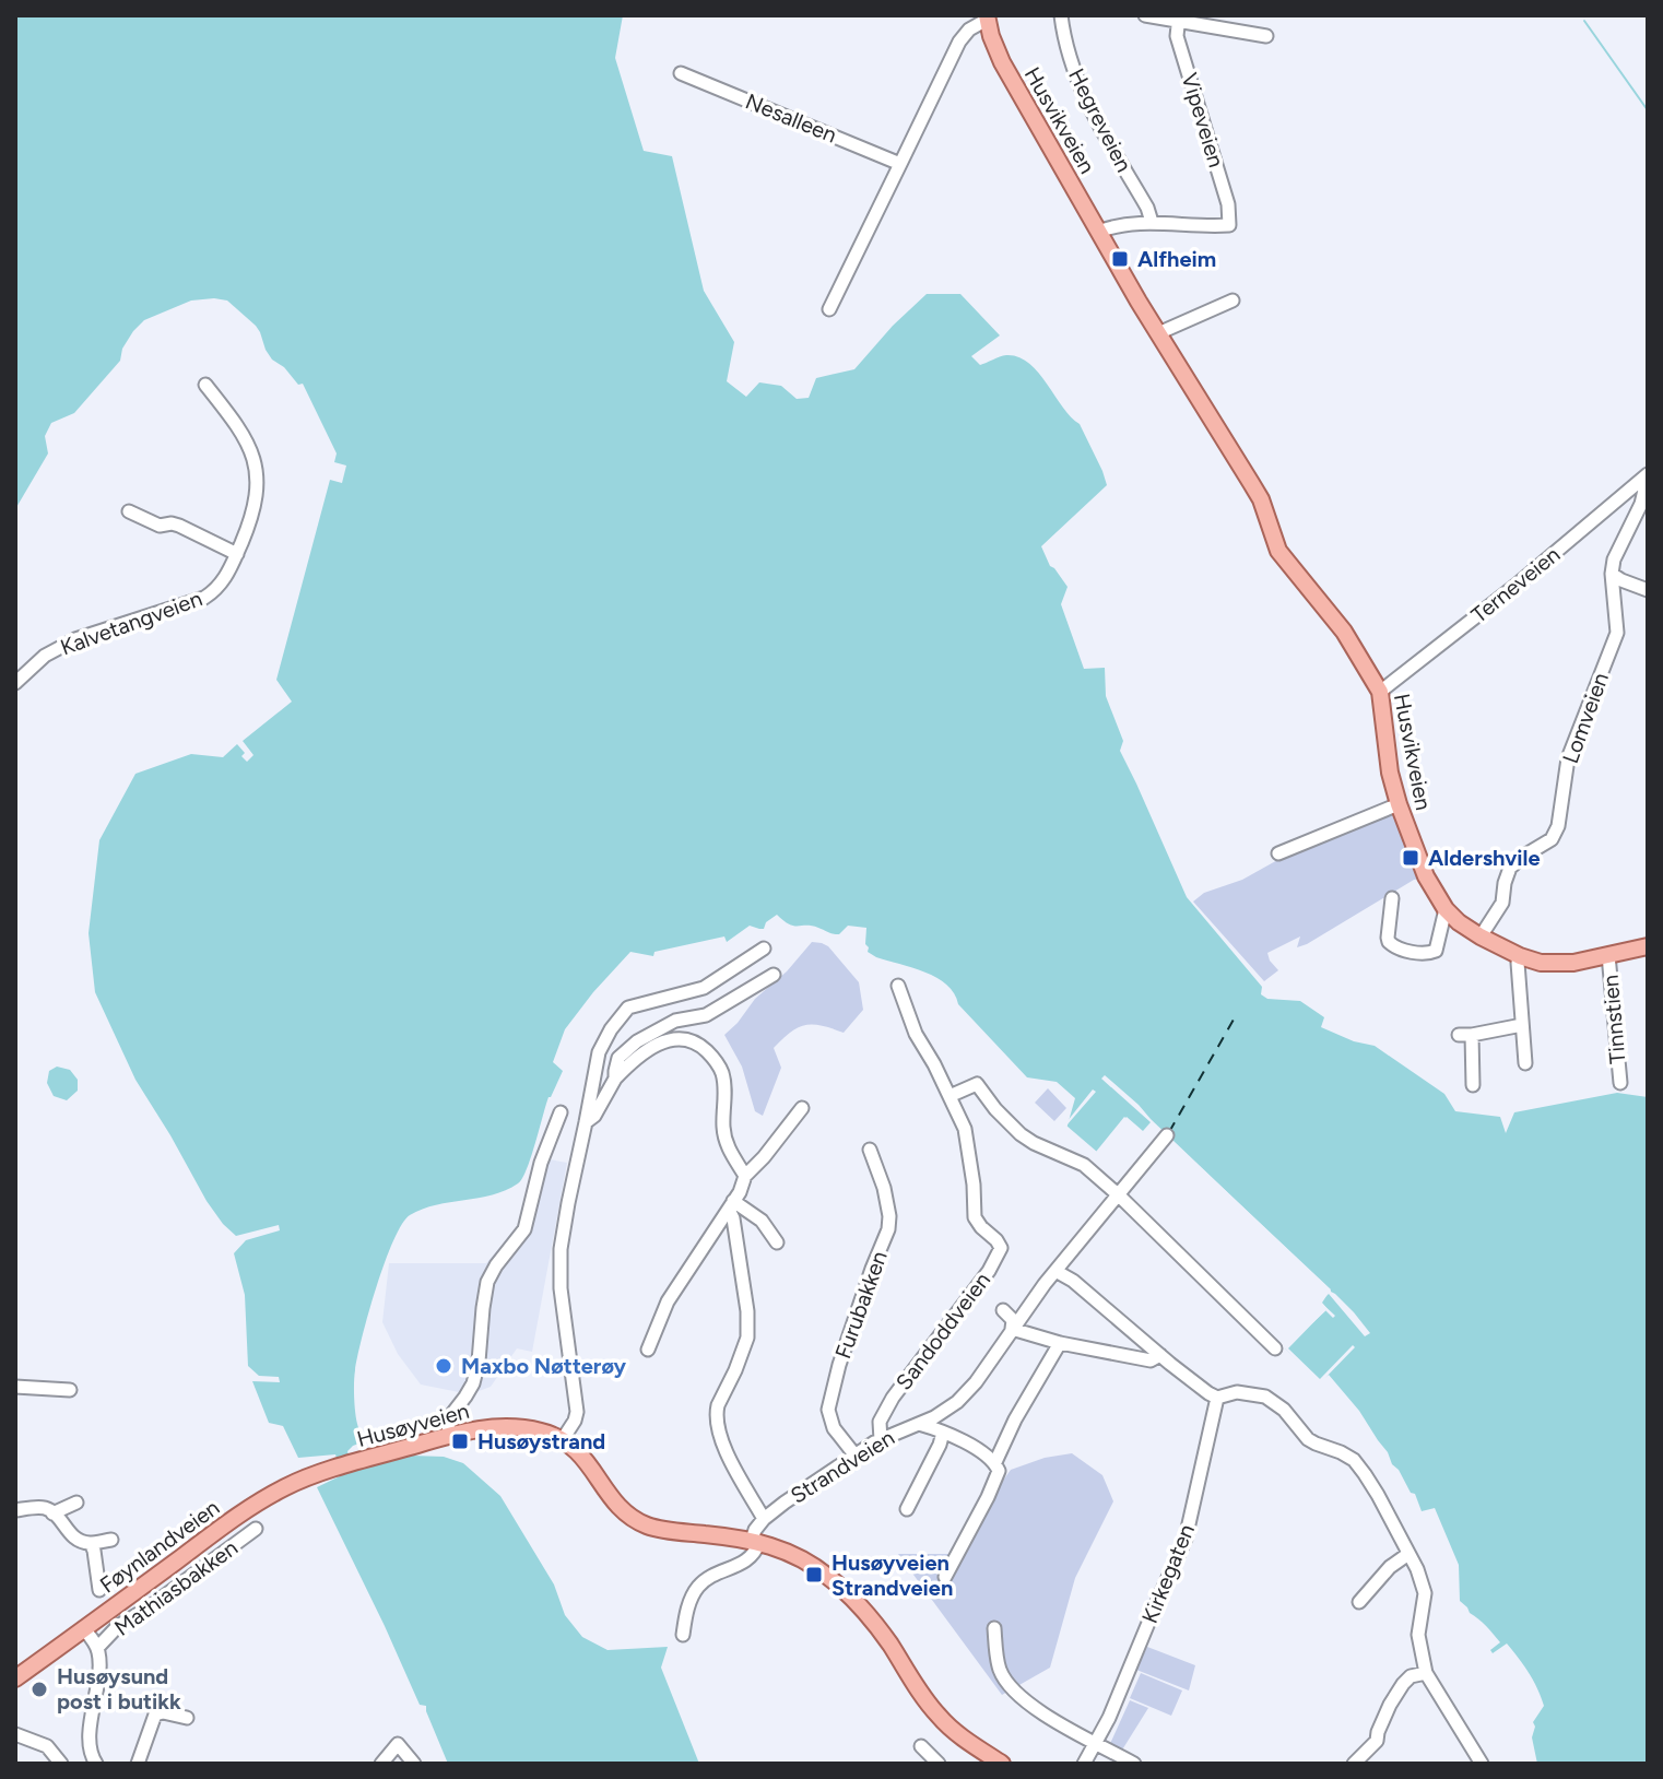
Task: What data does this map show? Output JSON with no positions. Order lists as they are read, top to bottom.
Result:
{
  "streets": {
    "main road": ["Husvikveien", "Husøyveien", "Føynlandveien"],
    "street": [
      "Nesalleen",
      "Hegreveien",
      "Vipeveien",
      "Terneveien",
      "Kalvetangveien",
      "Lomveien",
      "Tinnstien",
      "Furubakken",
      "Sandoddveien",
      "Strandveien",
      "Kirkegaten",
      "Mathiasbakken"
    ]
  },
  "crossings": [
    ["Husvikveien", "Terneveien"],
    ["Husvikveien", "Lomveien"],
    ["Husvikveien", "Tinnstien"],
    ["Hegreveien", "Vipeveien"],
    ["Terneveien", "Lomveien"],
    ["Furubakken", "Strandveien"],
    ["Sandoddveien", "Strandveien"],
    ["Husøyveien", "Føynlandveien"]
  ],
  "places": {
    "transit": [
      "Alfheim",
      "Aldershvile",
      "Husøystrand",
      "Husøyveien Strandveien"
    ],
    "other": ["Maxbo Nøtterøy", "Husøysund post i butikk"]
  }
}
